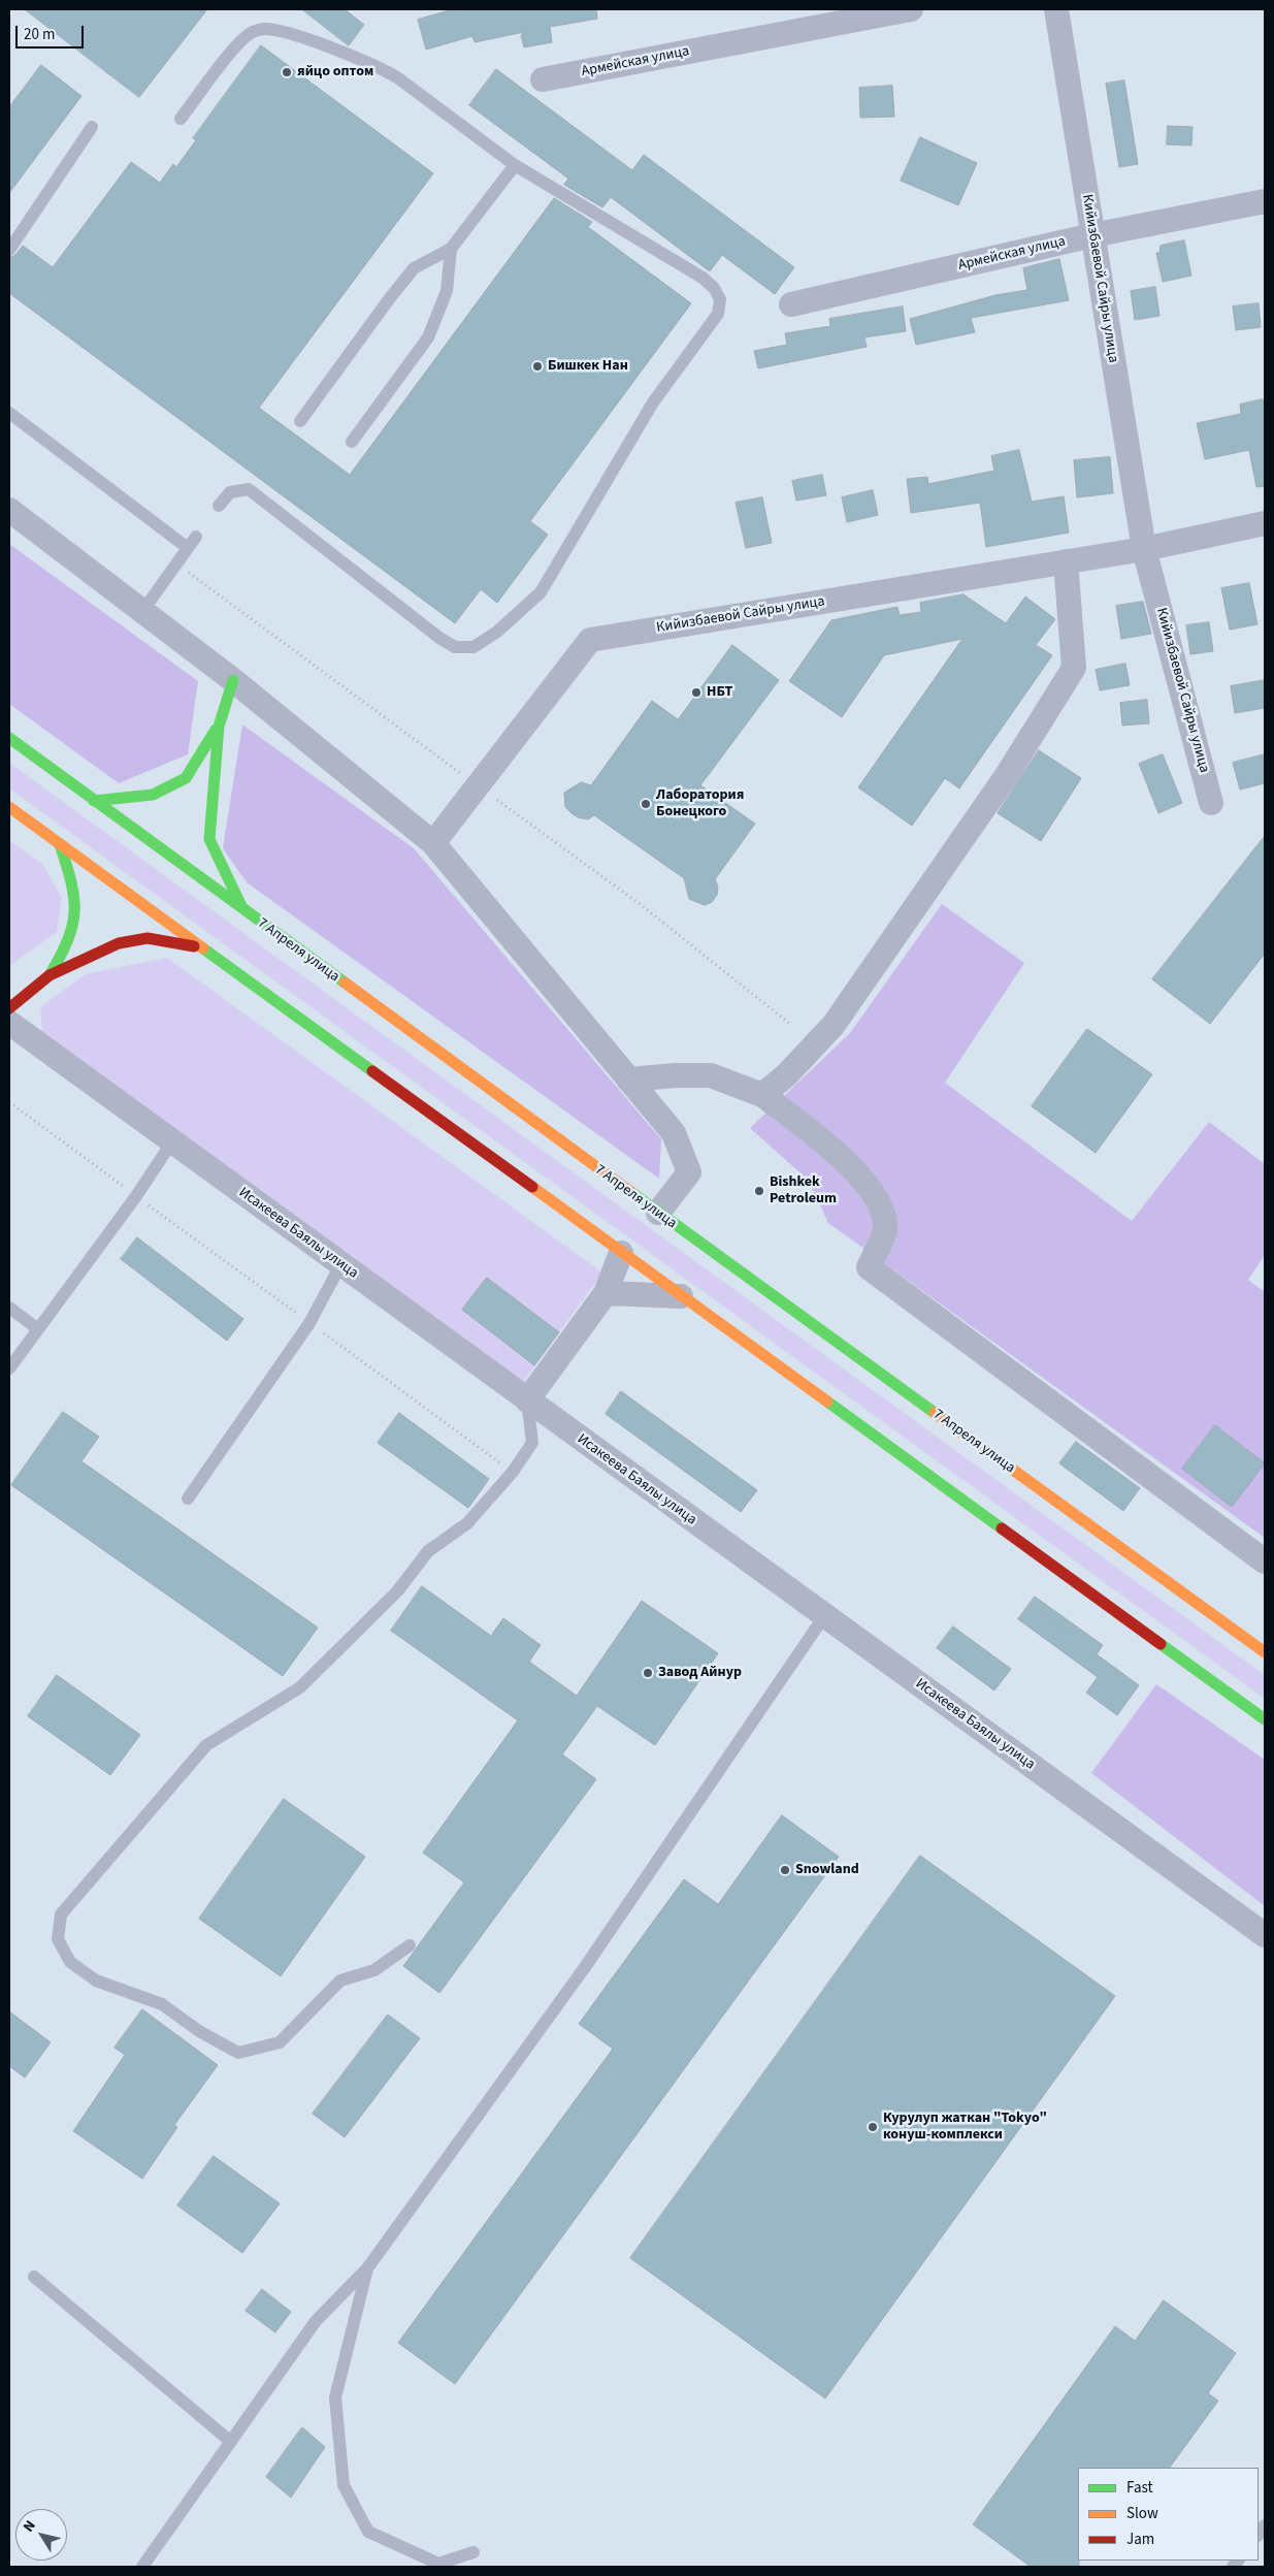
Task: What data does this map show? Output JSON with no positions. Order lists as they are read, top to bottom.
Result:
{
  "streets": {
    "main road": ["7 Апреля улица"],
    "street": ["Армейская улица", "Кийизбаевой Сайры улица", "Исакеева Баялы улица"]
  },
  "crossings": [
    ["Армейская улица", "Кийизбаевой Сайры улица"]
  ],
  "places": [
    "яйцо оптом",
    "Бишкек Нан",
    "НБТ",
    "Лаборатория Бонецкого",
    "Bishkek Petroleum",
    "Завод Айнур",
    "Snowland",
    "Курулуп жаткан \"Tokyo\" конуш-комплекси"
  ],
  "legend": ["Fast", "Slow", "Jam"],
  "scale_bar": "20 m",
  "north": "top left"
}
